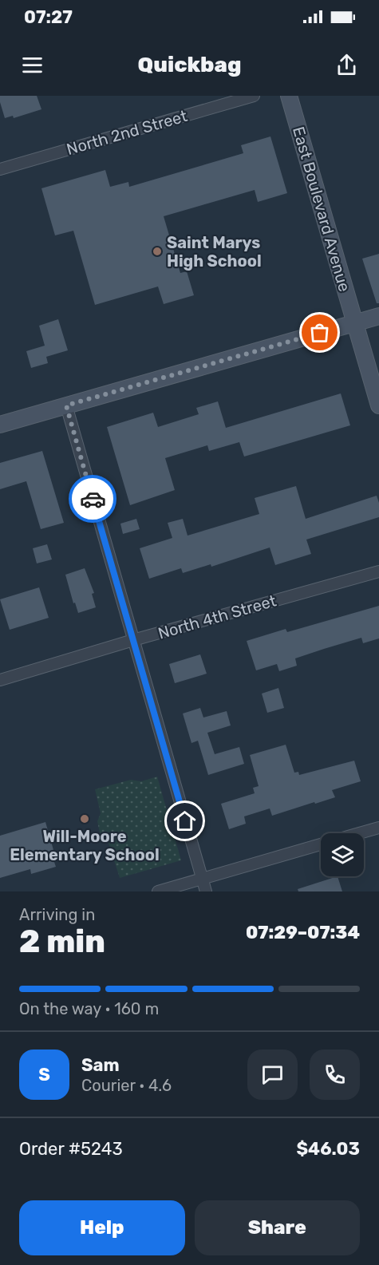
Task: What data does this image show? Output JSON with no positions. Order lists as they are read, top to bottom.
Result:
{
  "streets": {
    "street": ["North 2nd Street", "East Boulevard Avenue", "North 4th Street"]
  },
  "places": ["Saint Marys High School", "Will-Moore Elementary School"],
  "page": {
    "status": "07:27",
    "header": "Quickbag",
    "heading": ["2 min", "Arriving in", "07:29–07:34"],
    "panel": [
      "Sam",
      "Courier · 4.6",
      "Order #5243",
      "$46.03"
    ],
    "bar": "On the way · 160 m",
    "round": "S",
    "buttons": ["Help", "Share"]
  }
}
